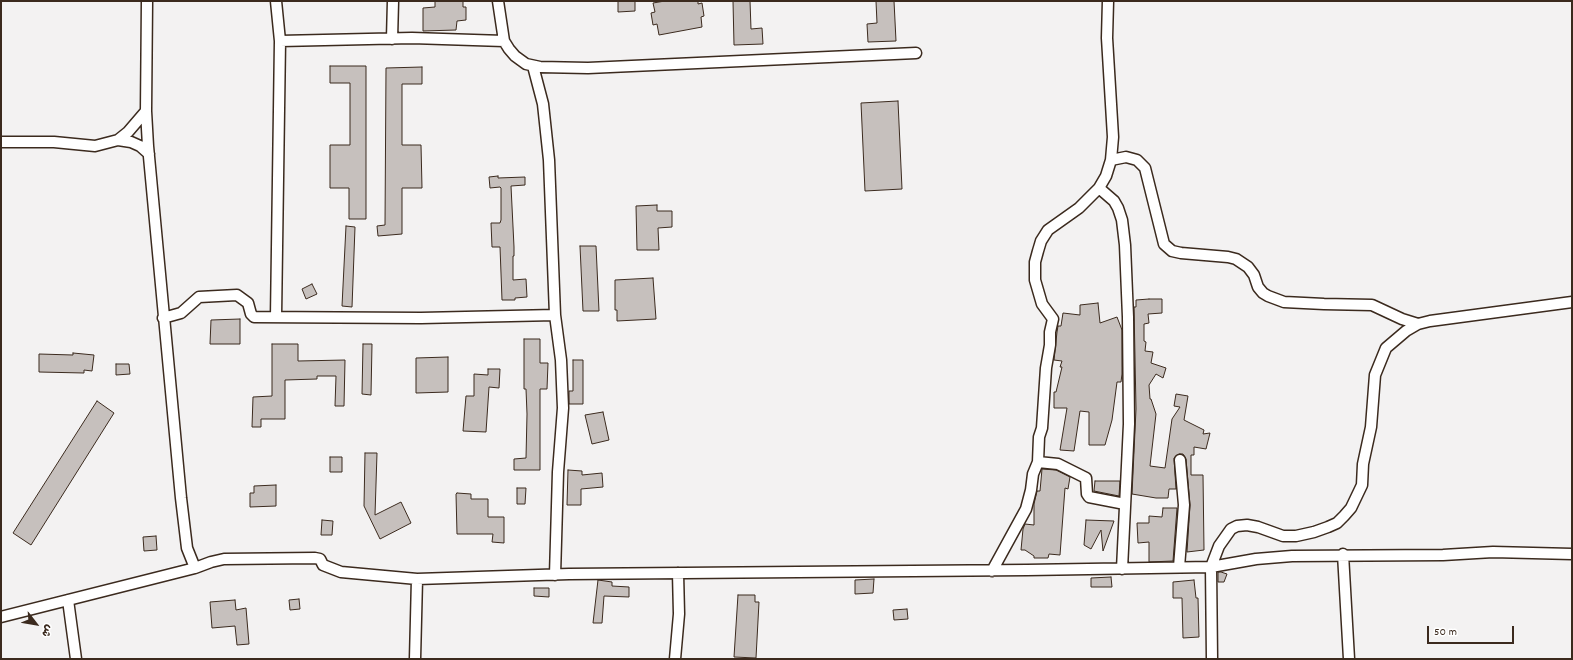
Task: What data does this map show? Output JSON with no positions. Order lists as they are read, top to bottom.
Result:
{
  "scale_bar": "50 m",
  "north": "bottom right"
}
